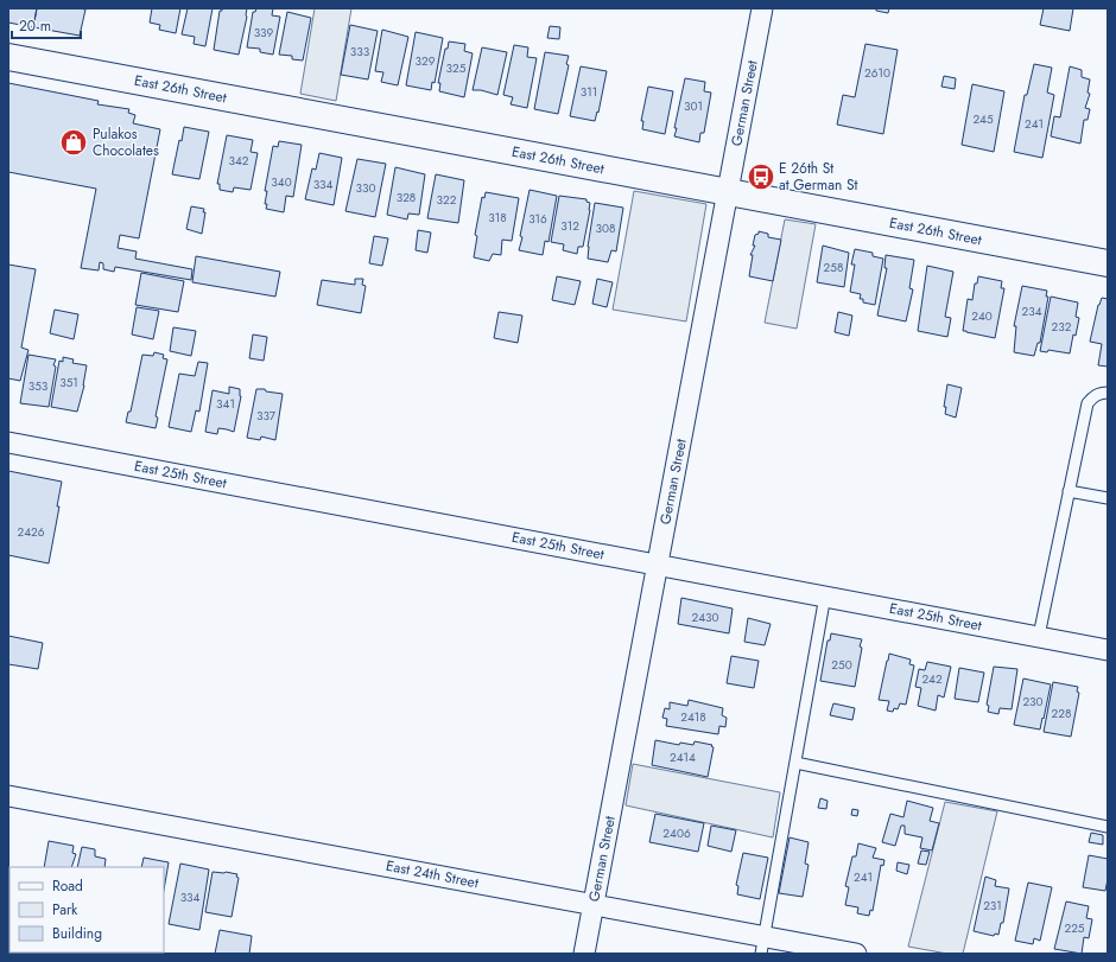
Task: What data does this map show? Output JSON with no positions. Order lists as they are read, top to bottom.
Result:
{
  "streets": {
    "main road": ["East 26th Street"],
    "street": ["German Street", "East 25th Street", "East 24th Street"]
  },
  "crossings": [
    ["East 26th Street", "German Street"],
    ["German Street", "East 25th Street"],
    ["German Street", "East 24th Street"]
  ],
  "places": {
    "shop": ["Pulakos Chocolates"],
    "bus stop": ["E 26th St at German St"]
  },
  "house_numbers": [
    "339",
    "333",
    "329",
    "325",
    "2610",
    "311",
    "301",
    "245",
    "241",
    "342",
    "340",
    "334",
    "330",
    "328",
    "322",
    "318",
    "316",
    "312",
    "308",
    "258",
    "234",
    "240",
    "232",
    "351",
    "353",
    "341",
    "337",
    "2426",
    "2430",
    "250",
    "242",
    "230",
    "228",
    "2418",
    "2414",
    "2406",
    "241",
    "334",
    "231",
    "225"
  ],
  "legend": ["Road", "Park", "Building"],
  "scale_bar": "20 m"
}
